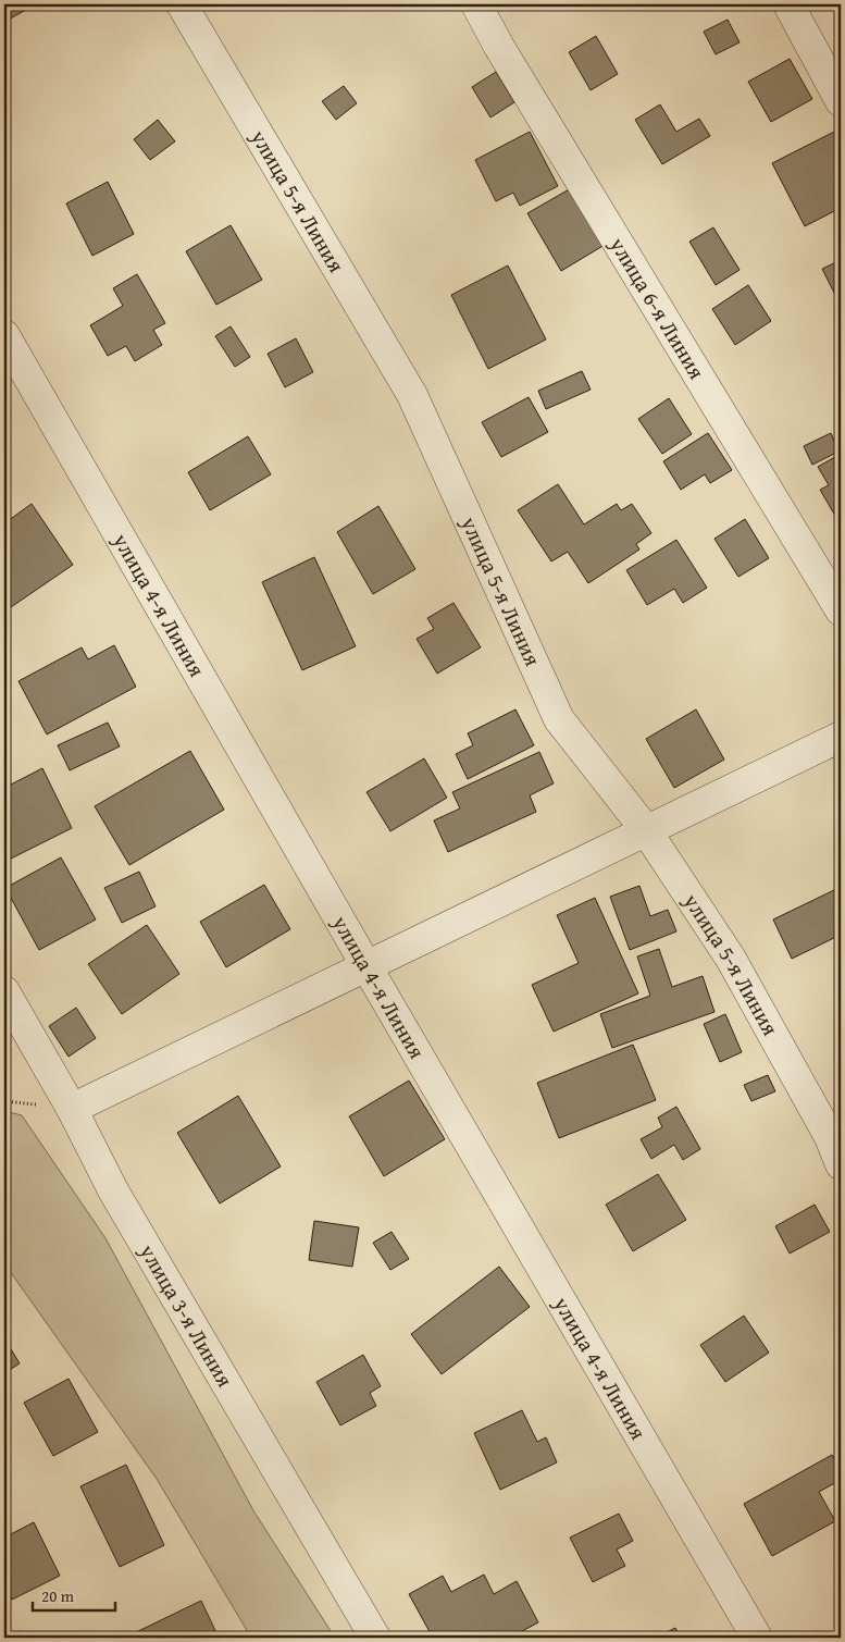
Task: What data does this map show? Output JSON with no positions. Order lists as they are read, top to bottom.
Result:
{
  "streets": {
    "street": [
      "улица 5-я Линия",
      "улица 6-я Линия",
      "улица 4-я Линия",
      "улица 3-я Линия"
    ]
  },
  "scale_bar": "20 m"
}
